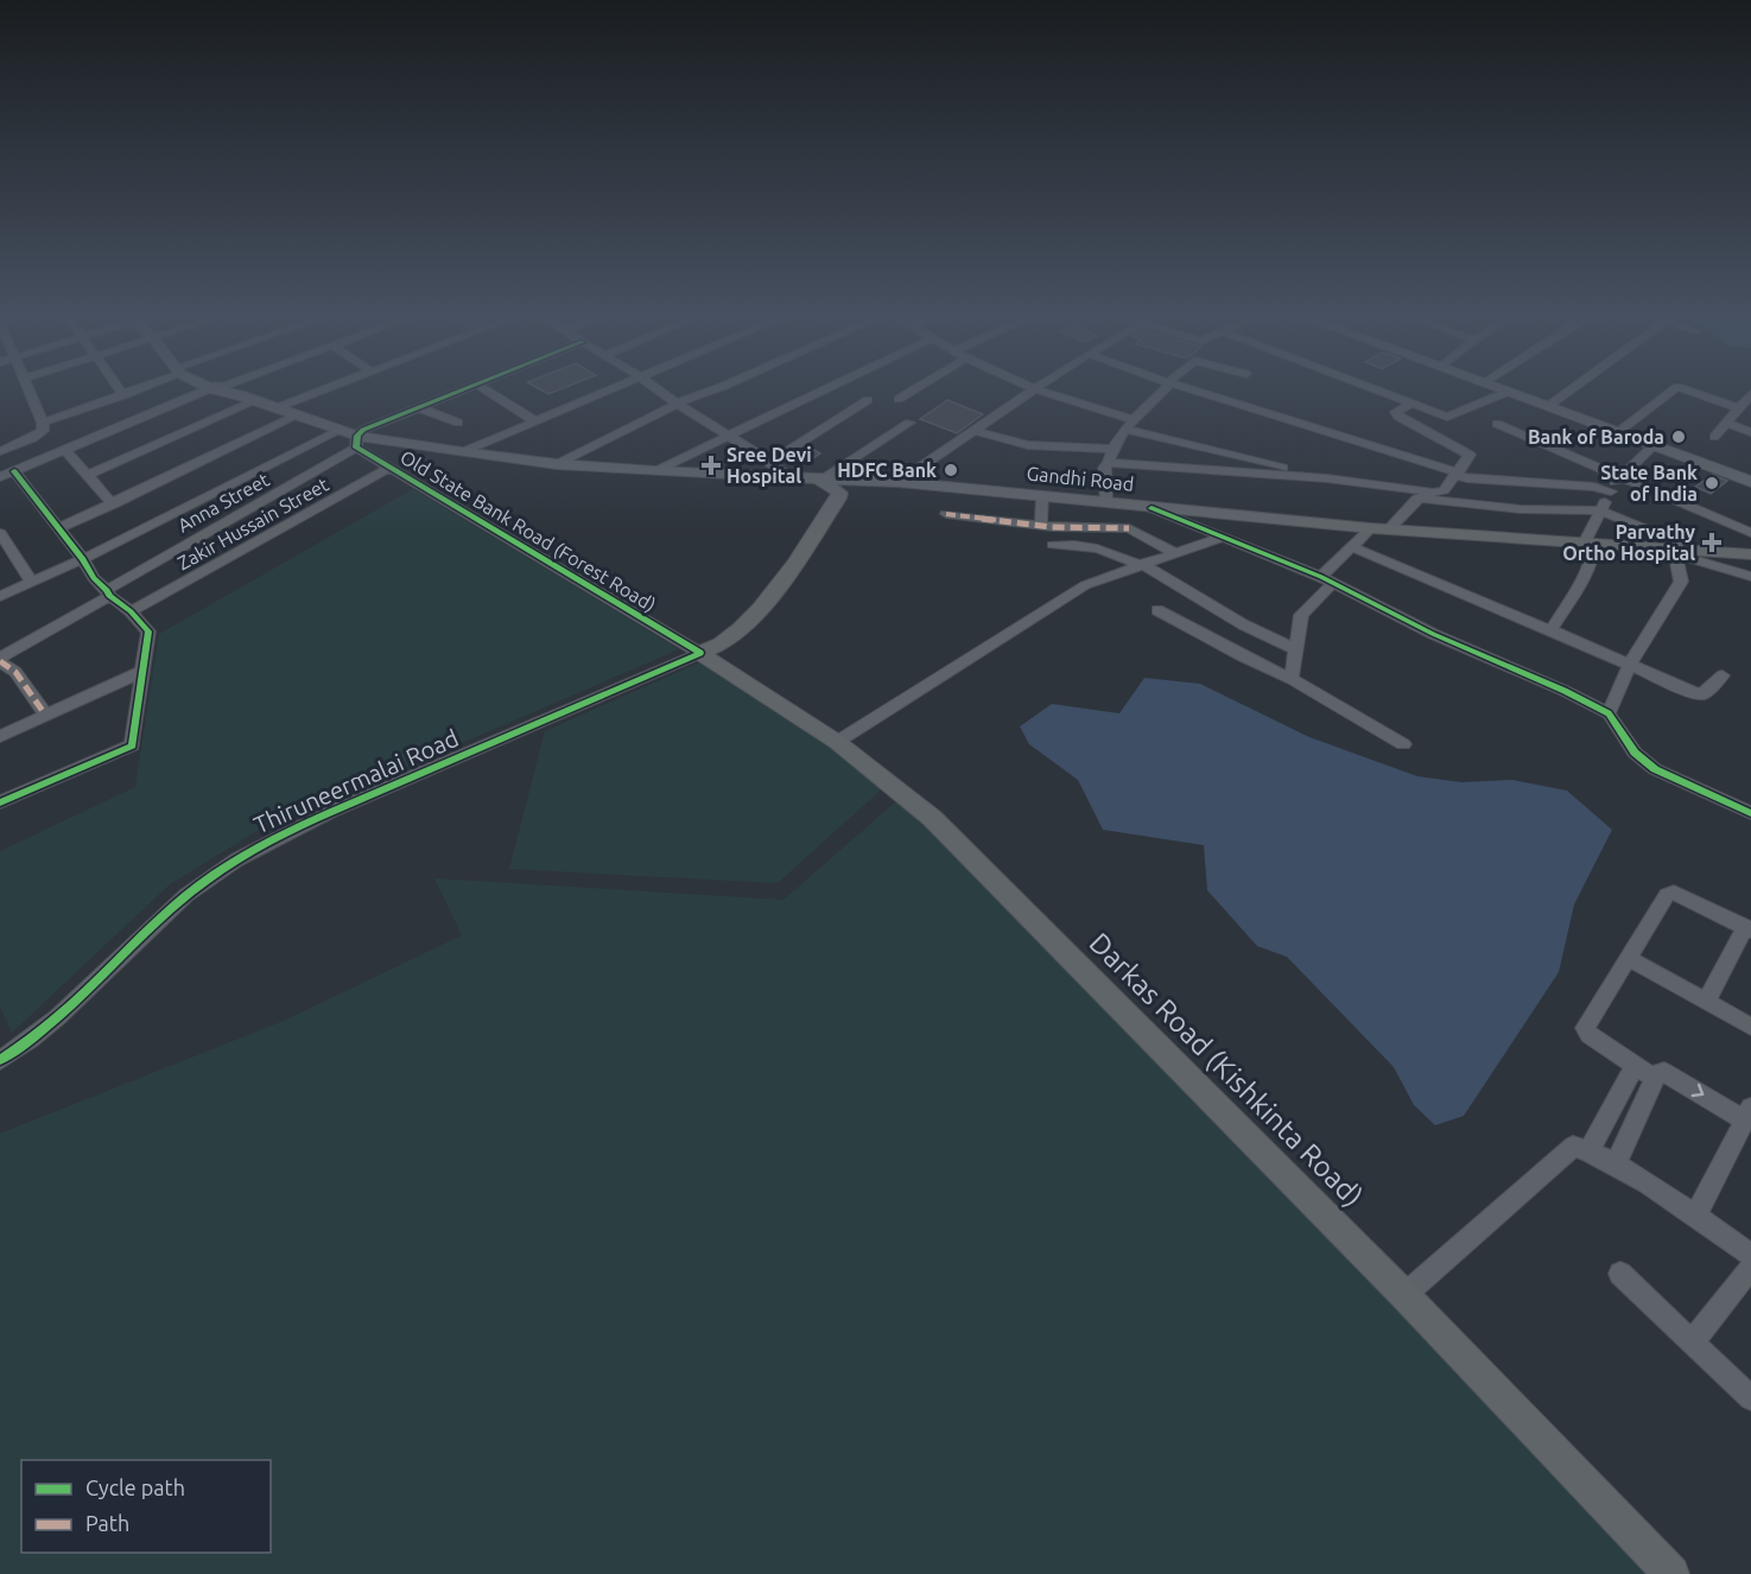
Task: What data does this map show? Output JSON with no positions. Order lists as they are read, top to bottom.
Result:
{
  "streets": {
    "main road": ["Gandhi Road", "Darkas Road (Kishkinta Road)"],
    "street": [
      "Anna Street",
      "Zakir Hussain Street",
      "Old State Bank Road (Forest Road)",
      "Thiruneermalai Road"
    ]
  },
  "crossings": [
    ["Gandhi Road", "Anna Street"],
    ["Gandhi Road", "Old State Bank Road (Forest Road)"],
    ["Anna Street", "Old State Bank Road (Forest Road)"],
    ["Zakir Hussain Street", "Old State Bank Road (Forest Road)"],
    ["Old State Bank Road (Forest Road)", "Thiruneermalai Road"],
    ["Old State Bank Road (Forest Road)", "Darkas Road (Kishkinta Road)"],
    ["Thiruneermalai Road", "Darkas Road (Kishkinta Road)"]
  ],
  "places": {
    "other": ["Bank of Baroda", "HDFC Bank", "State Bank of India"],
    "health": ["Sree Devi Hospital", "Parvathy Ortho Hospital"]
  },
  "legend": ["Cycle path", "Path"]
}
